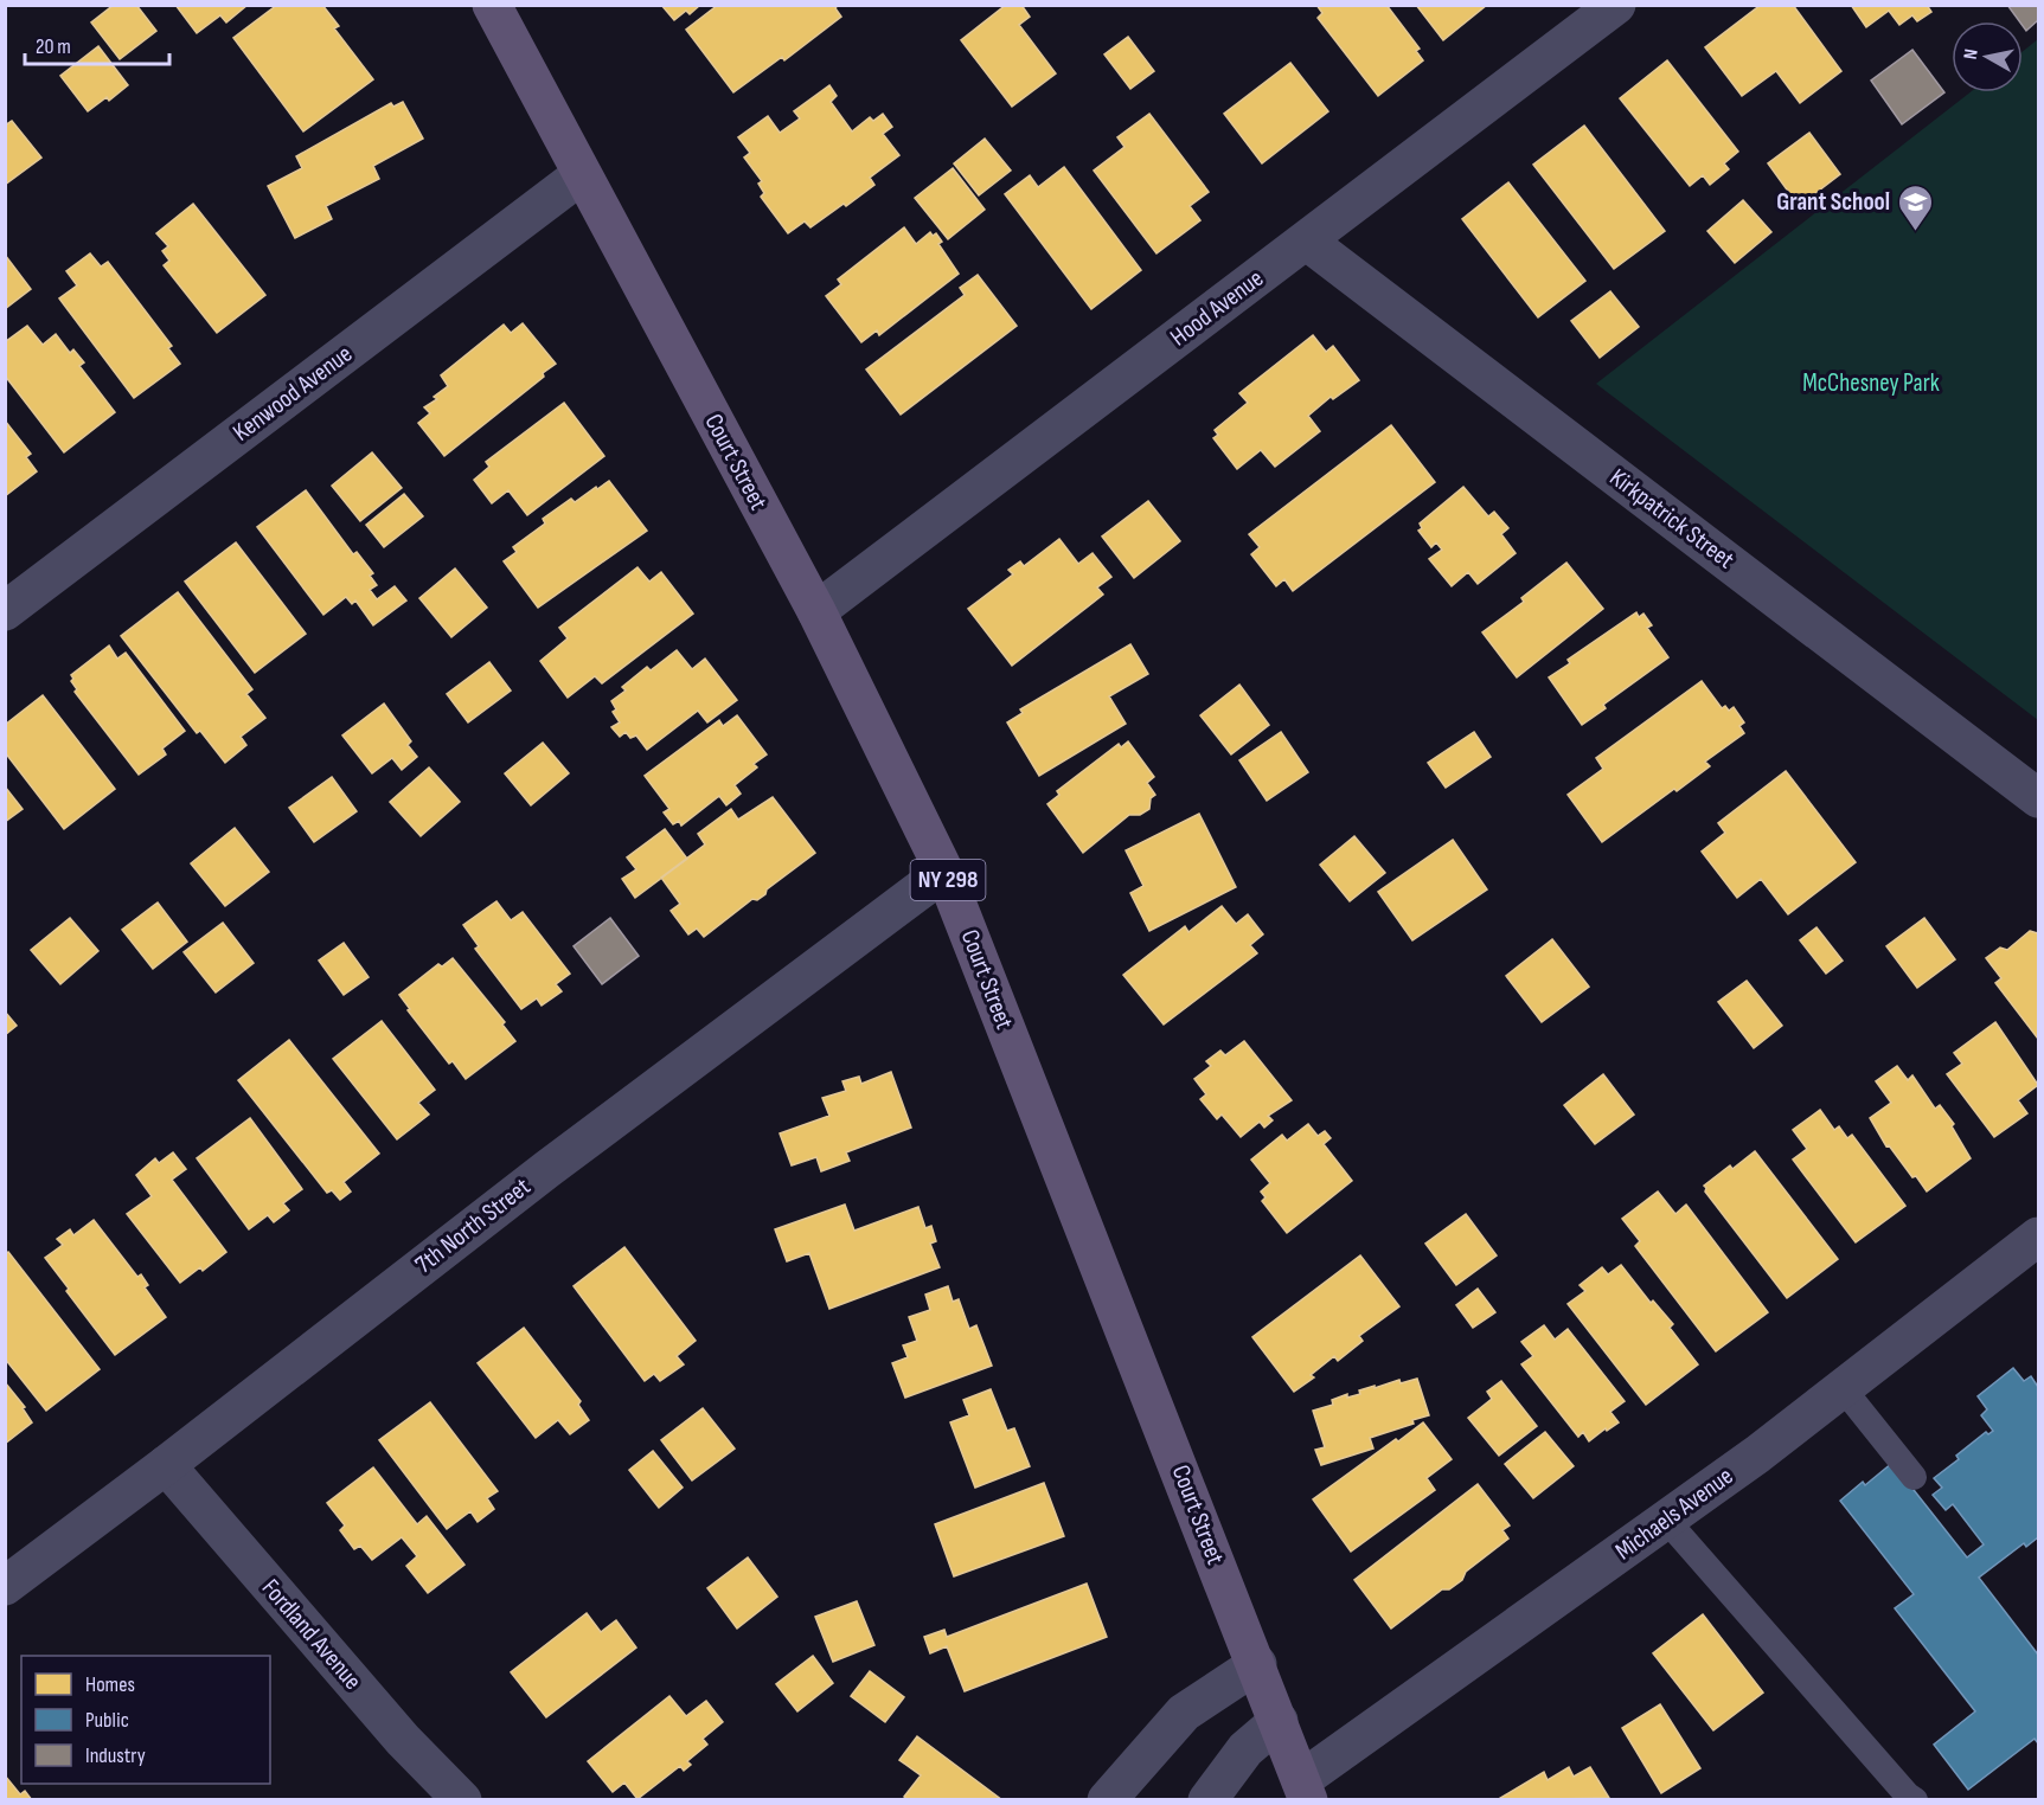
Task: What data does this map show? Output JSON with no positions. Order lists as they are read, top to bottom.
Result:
{
  "streets": {
    "main road": ["Court Street", "NY 298"],
    "street": [
      "Hood Avenue",
      "Kenwood Avenue",
      "Kirkpatrick Street",
      "7th North Street",
      "Michaels Avenue",
      "Fordland Avenue"
    ]
  },
  "crossings": [
    ["Hood Avenue", "Court Street"],
    ["Hood Avenue", "Kirkpatrick Street"],
    ["Kenwood Avenue", "Court Street"],
    ["Court Street", "7th North Street"],
    ["Court Street", "Michaels Avenue"],
    ["7th North Street", "Fordland Avenue"]
  ],
  "parks": ["McChesney Park"],
  "places": {
    "school or university": ["Grant School"]
  },
  "legend": ["Homes", "Public", "Industry"],
  "scale_bar": "20 m",
  "north": "left"
}
